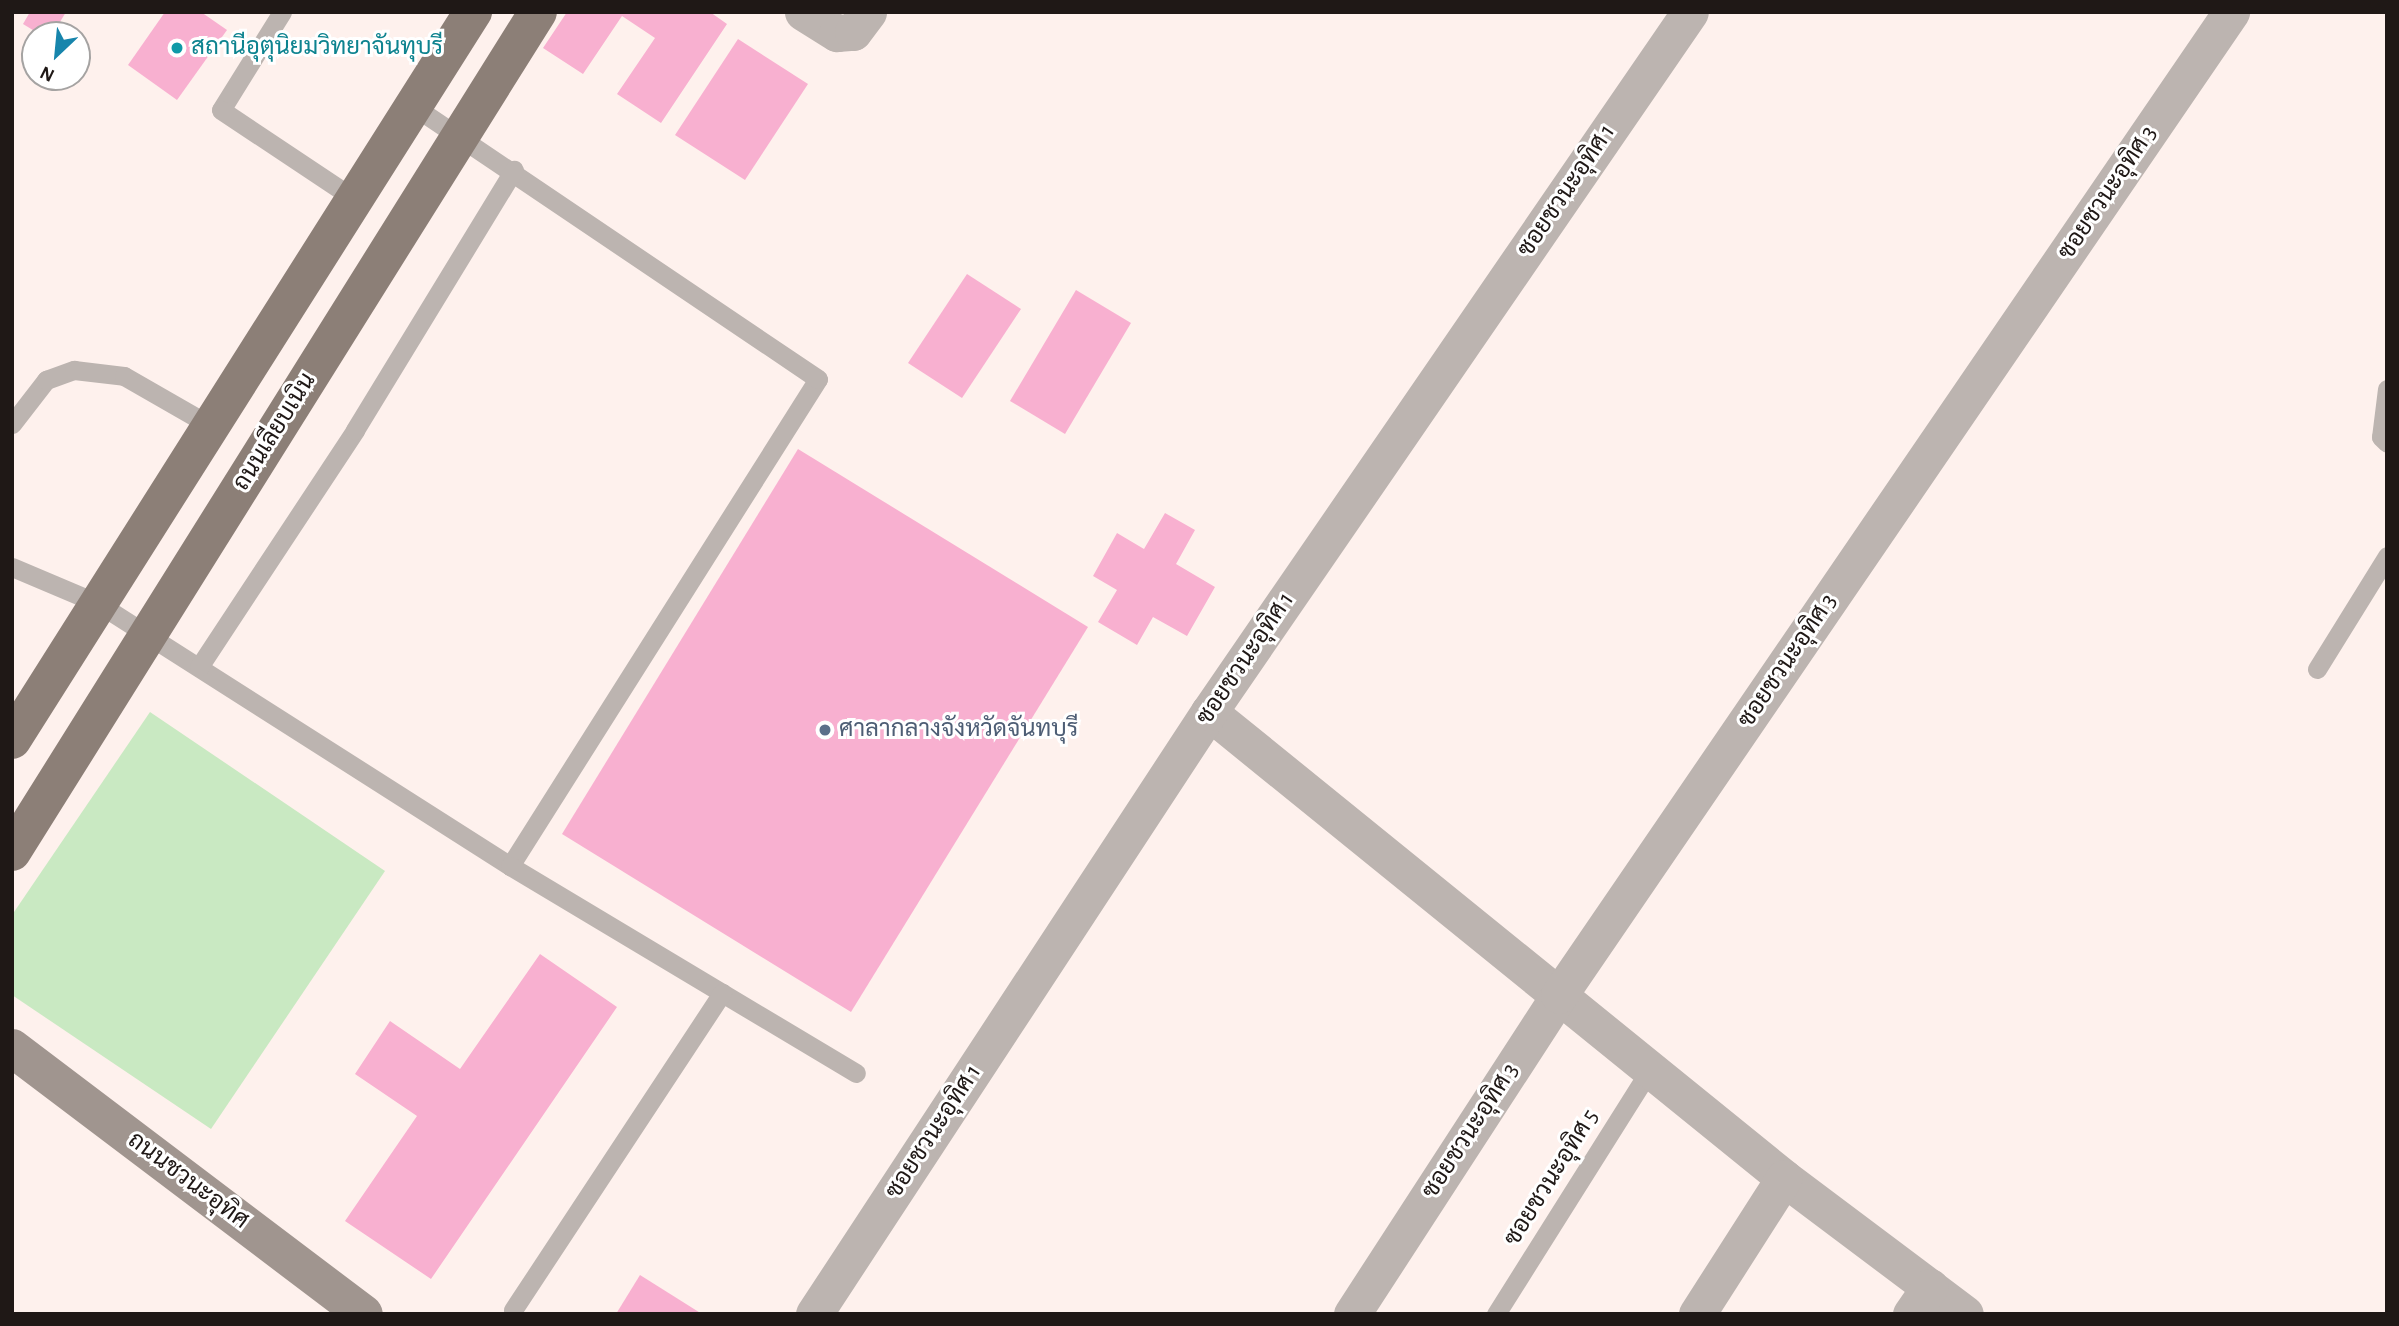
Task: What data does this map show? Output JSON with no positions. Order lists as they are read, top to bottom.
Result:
{
  "streets": {
    "main road": ["ถนนเลียบเนิน"],
    "street": ["ซอยชวนะอุทิศ 1", "ซอยชวนะอุทิศ 3", "ถนนชวนะอุทิศ"],
    "lane": ["ซอยชวนะอุทิศ 5"]
  },
  "places": ["สถานีอุตุนิยมวิทยาจันทุบรี", "ศาลากลางจังหวัดจันทบุรี"],
  "north": "bottom left"
}
